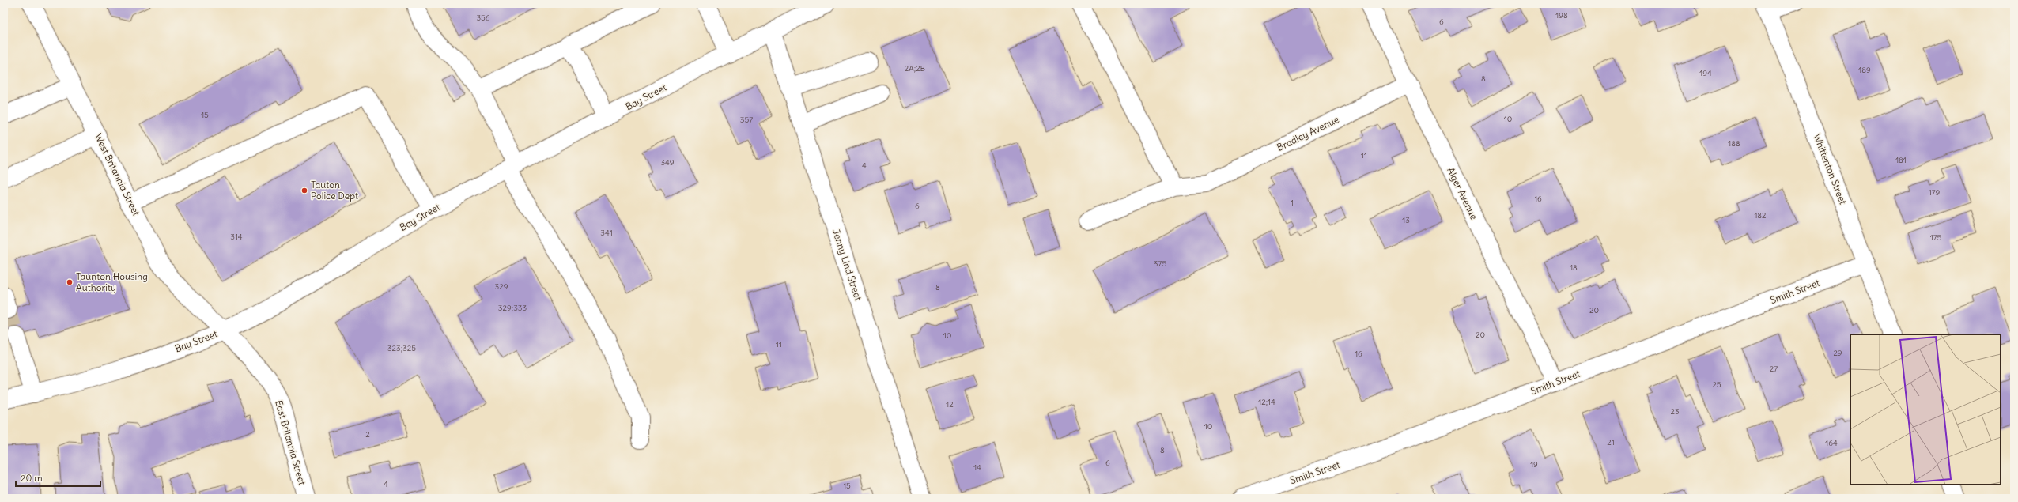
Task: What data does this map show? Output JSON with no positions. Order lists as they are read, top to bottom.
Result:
{
  "streets": {
    "street": [
      "Bay Street",
      "Bradley Avenue",
      "Whittenton Street",
      "West Britannia Street",
      "Alger Avenue",
      "Jenny Lind Street",
      "Smith Street",
      "East Britannia Street"
    ]
  },
  "crossings": [
    ["Bay Street", "West Britannia Street"],
    ["Bay Street", "Jenny Lind Street"],
    ["Bay Street", "East Britannia Street"],
    ["Bradley Avenue", "Alger Avenue"],
    ["Whittenton Street", "Smith Street"],
    ["West Britannia Street", "East Britannia Street"],
    ["Alger Avenue", "Smith Street"]
  ],
  "places": ["Tauton Police Dept", "Taunton Housing Authority"],
  "house_numbers": [
    "198",
    "356",
    "6",
    "2A;2B",
    "189",
    "194",
    "8",
    "15",
    "10",
    "357",
    "188",
    "11",
    "181",
    "349",
    "4",
    "179",
    "16",
    "1",
    "6",
    "182",
    "13",
    "341",
    "314",
    "175",
    "375",
    "18",
    "329",
    "8",
    "329;333",
    "20",
    "20",
    "10",
    "11",
    "323;325",
    "29",
    "16",
    "27",
    "25",
    "12;14",
    "12",
    "23",
    "10",
    "2",
    "21",
    "164",
    "8",
    "6",
    "19",
    "14",
    "4",
    "15"
  ],
  "scale_bar": "20 m"
}
